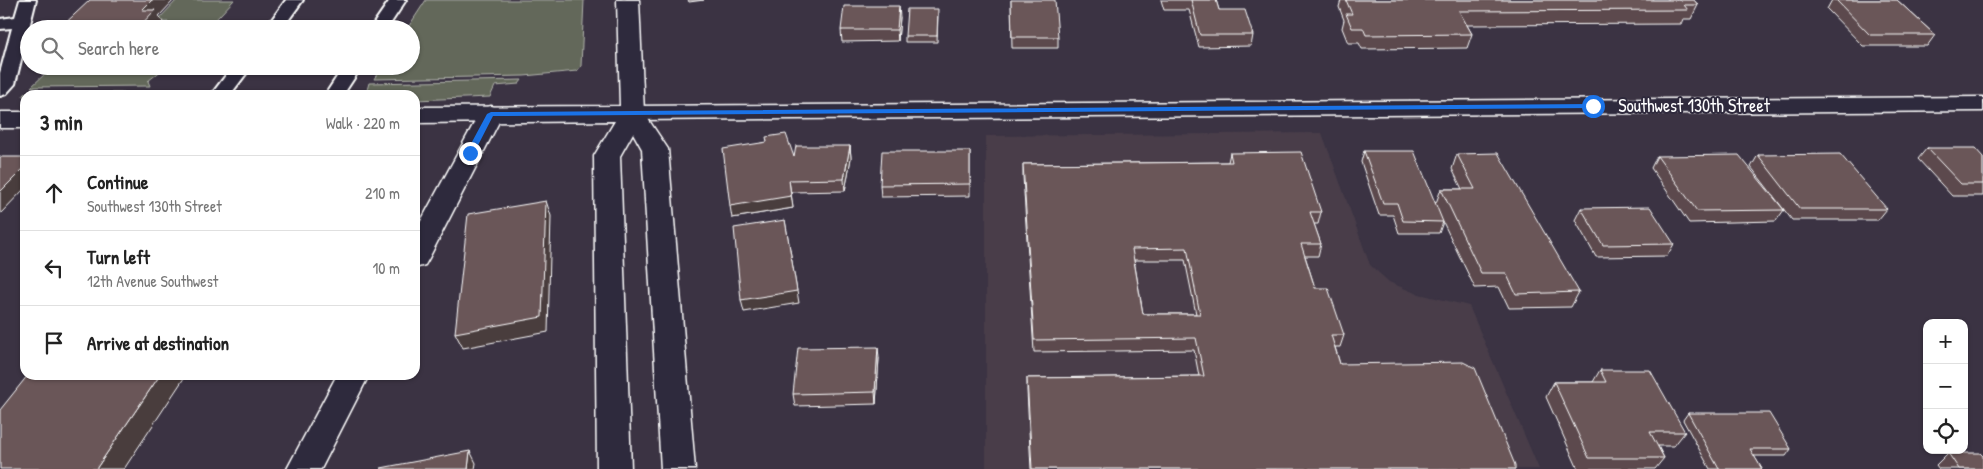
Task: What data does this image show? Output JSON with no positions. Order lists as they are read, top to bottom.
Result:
{
  "streets": {
    "street": ["Southwest 130th Street"]
  },
  "page": {
    "search": "Search here",
    "heading": ["3 min", "Walk · 220 m"],
    "list": [
      ["Continue", "Southwest 130th Street", "210 m"],
      ["Turn left", "12th Avenue Southwest", "10 m"],
      "Arrive at destination"
    ],
    "map_buttons": ["+", "−"]
  }
}
